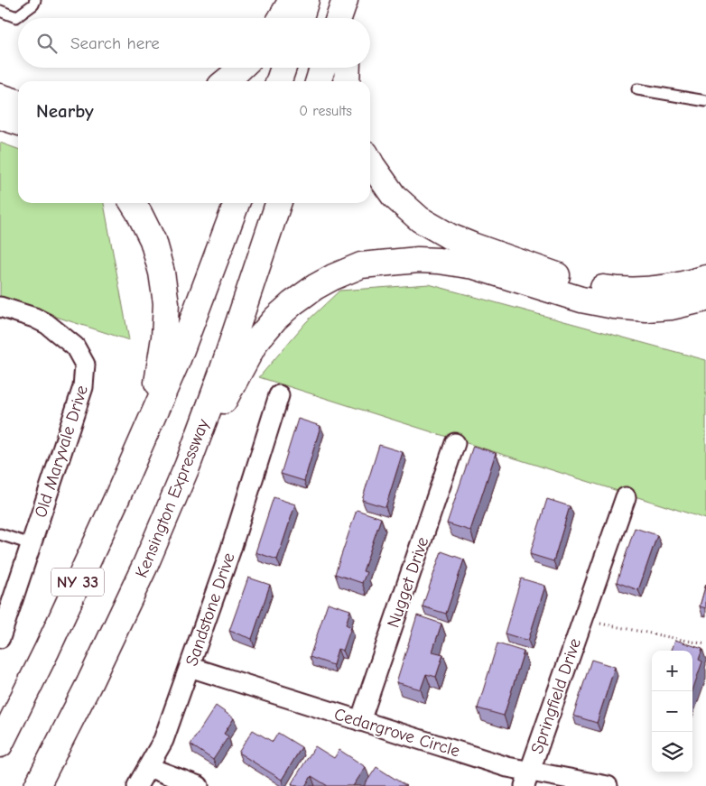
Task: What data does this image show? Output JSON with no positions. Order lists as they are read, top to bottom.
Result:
{
  "streets": {
    "highway": ["Kensington Expressway", "NY 33"],
    "street": [
      "Old Maryvale Drive",
      "Nugget Drive",
      "Sandstone Drive",
      "Springfield Drive",
      "Cedargrove Circle"
    ]
  },
  "crossings": [
    ["Nugget Drive", "Cedargrove Circle"],
    ["Sandstone Drive", "Cedargrove Circle"],
    ["Springfield Drive", "Cedargrove Circle"]
  ],
  "page": {
    "search": "Search here",
    "heading": ["Nearby", "0 results"],
    "map_buttons": ["+", "−"]
  }
}
